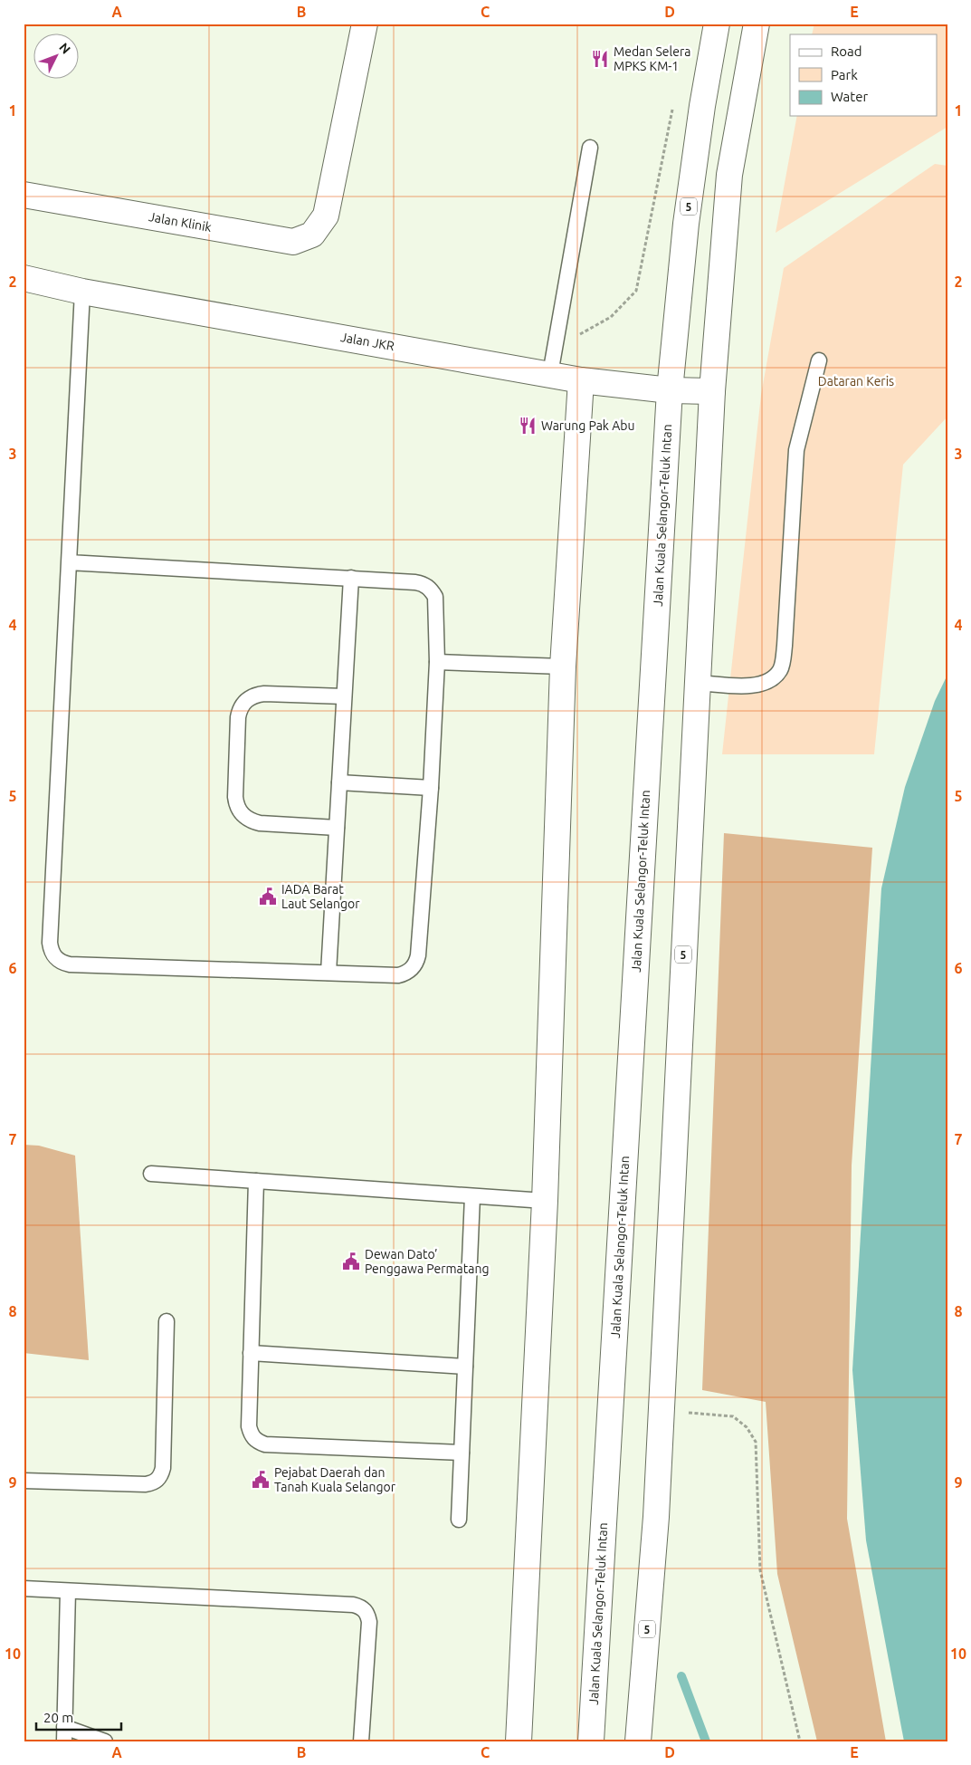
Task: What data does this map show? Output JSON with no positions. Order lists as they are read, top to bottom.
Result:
{
  "streets": {
    "main road": [
      "5",
      "Jalan Klinik",
      "Jalan JKR",
      "Jalan Kuala Selangor-Teluk Intan"
    ]
  },
  "crossings": [
    ["5", "Jalan JKR"],
    ["Jalan JKR", "Jalan Kuala Selangor-Teluk Intan"]
  ],
  "parks": ["Dataran Keris"],
  "places": {
    "restaurant": ["Medan Selera MPKS KM-1", "Warung Pak Abu"],
    "public building": ["IADA Barat Laut Selangor", "Dewan Dato’ Penggawa Permatang", "Pejabat Daerah dan Tanah Kuala Selangor"]
  },
  "legend": ["Road", "Park", "Water"],
  "scale_bar": "20 m",
  "north": "top right",
  "grid": {
    "columns": [
      "A",
      "B",
      "C",
      "D",
      "E"
    ],
    "rows": [
      "1",
      "2",
      "3",
      "4",
      "5",
      "6",
      "7",
      "8",
      "9",
      "10"
    ]
  }
}
